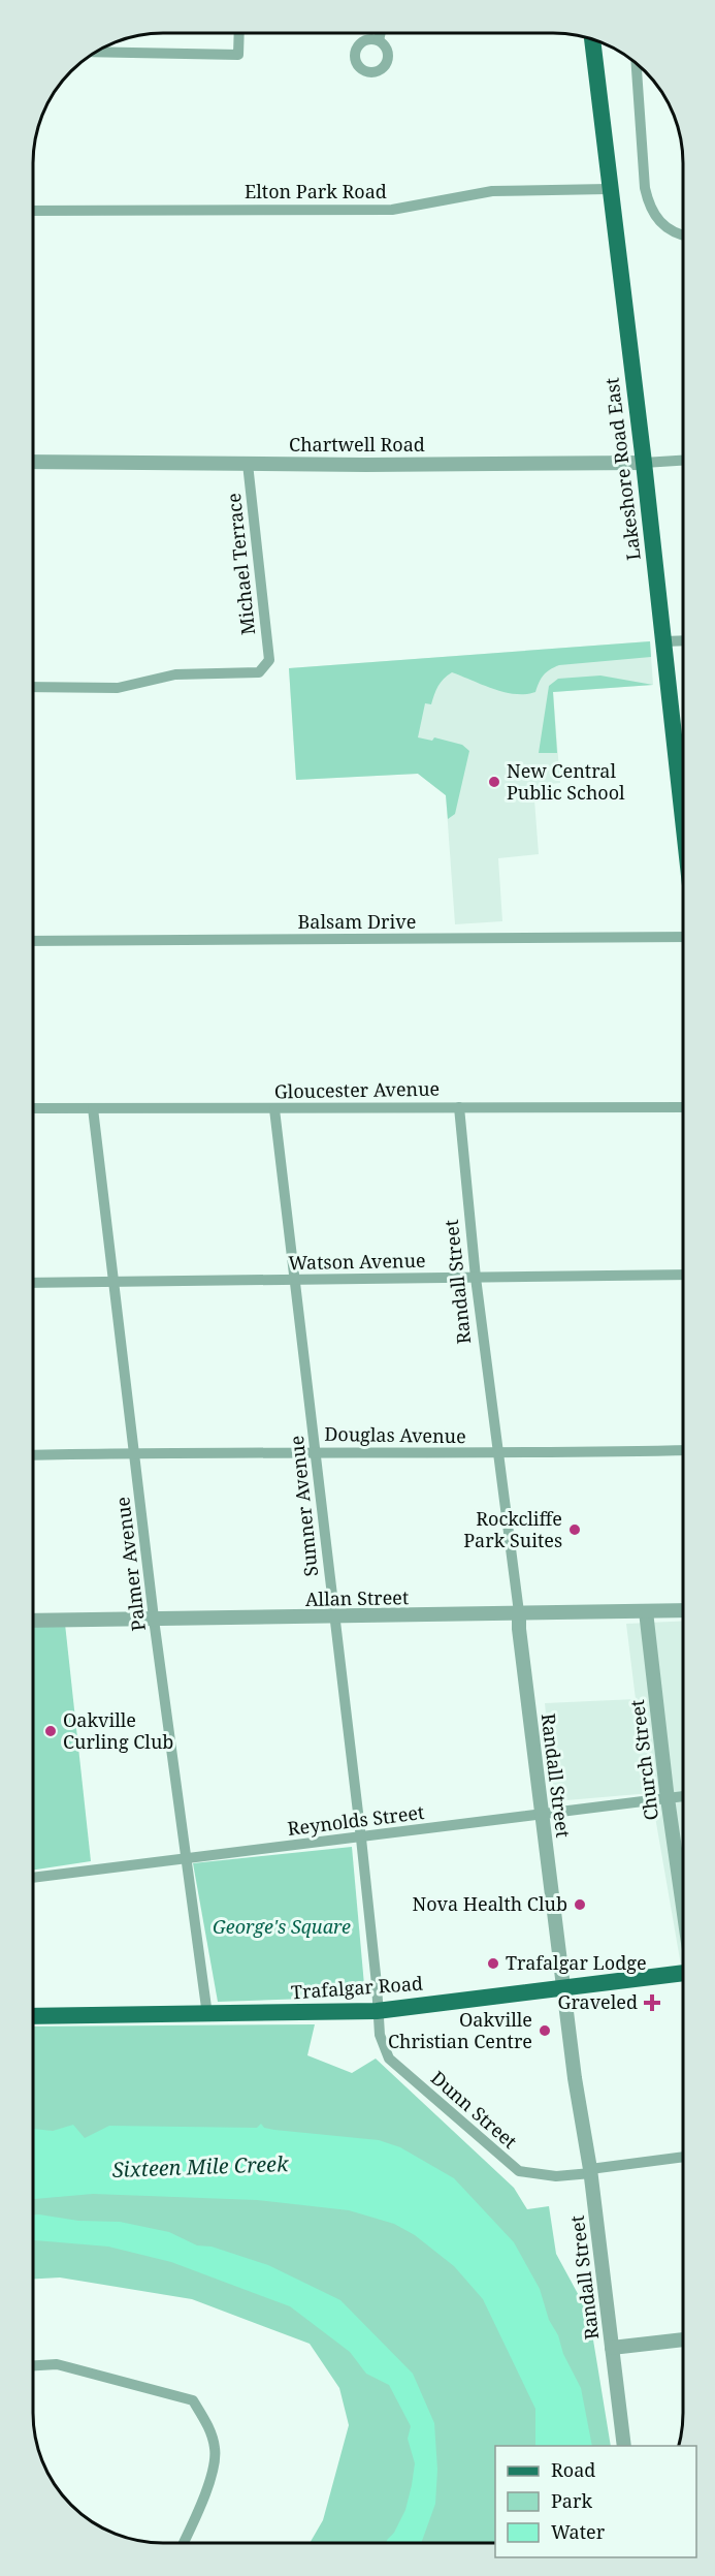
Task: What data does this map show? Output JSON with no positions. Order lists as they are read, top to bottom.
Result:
{
  "streets": {
    "main road": ["Lakeshore Road East", "Trafalgar Road"],
    "street": [
      "Elton Park Road",
      "Chartwell Road",
      "Michael Terrace",
      "Balsam Drive",
      "Gloucester Avenue",
      "Watson Avenue",
      "Randall Street",
      "Douglas Avenue",
      "Sumner Avenue",
      "Palmer Avenue",
      "Allan Street",
      "Church Street",
      "Reynolds Street",
      "Dunn Street"
    ]
  },
  "crossings": [
    ["Elton Park Road", "Lakeshore Road East"],
    ["Chartwell Road", "Lakeshore Road East"],
    ["Chartwell Road", "Michael Terrace"],
    ["Gloucester Avenue", "Randall Street"],
    ["Gloucester Avenue", "Sumner Avenue"],
    ["Gloucester Avenue", "Palmer Avenue"],
    ["Watson Avenue", "Randall Street"],
    ["Watson Avenue", "Sumner Avenue"],
    ["Watson Avenue", "Palmer Avenue"],
    ["Randall Street", "Douglas Avenue"],
    ["Randall Street", "Allan Street"],
    ["Randall Street", "Reynolds Street"],
    ["Randall Street", "Trafalgar Road"],
    ["Randall Street", "Dunn Street"],
    ["Douglas Avenue", "Sumner Avenue"],
    ["Douglas Avenue", "Palmer Avenue"],
    ["Sumner Avenue", "Allan Street"],
    ["Sumner Avenue", "Reynolds Street"],
    ["Sumner Avenue", "Trafalgar Road"],
    ["Sumner Avenue", "Dunn Street"],
    ["Palmer Avenue", "Allan Street"],
    ["Palmer Avenue", "Reynolds Street"],
    ["Palmer Avenue", "Trafalgar Road"],
    ["Allan Street", "Church Street"],
    ["Church Street", "Reynolds Street"],
    ["Trafalgar Road", "Dunn Street"]
  ],
  "water": ["Sixteen Mile Creek"],
  "parks": ["George's Square"],
  "places": {
    "other": [
      "New Central Public School",
      "Rockcliffe Park Suites",
      "Oakville Curling Club",
      "Nova Health Club",
      "Trafalgar Lodge",
      "Oakville Christian Centre"
    ],
    "health": ["Graveled"]
  },
  "legend": ["Road", "Park", "Water"]
}
